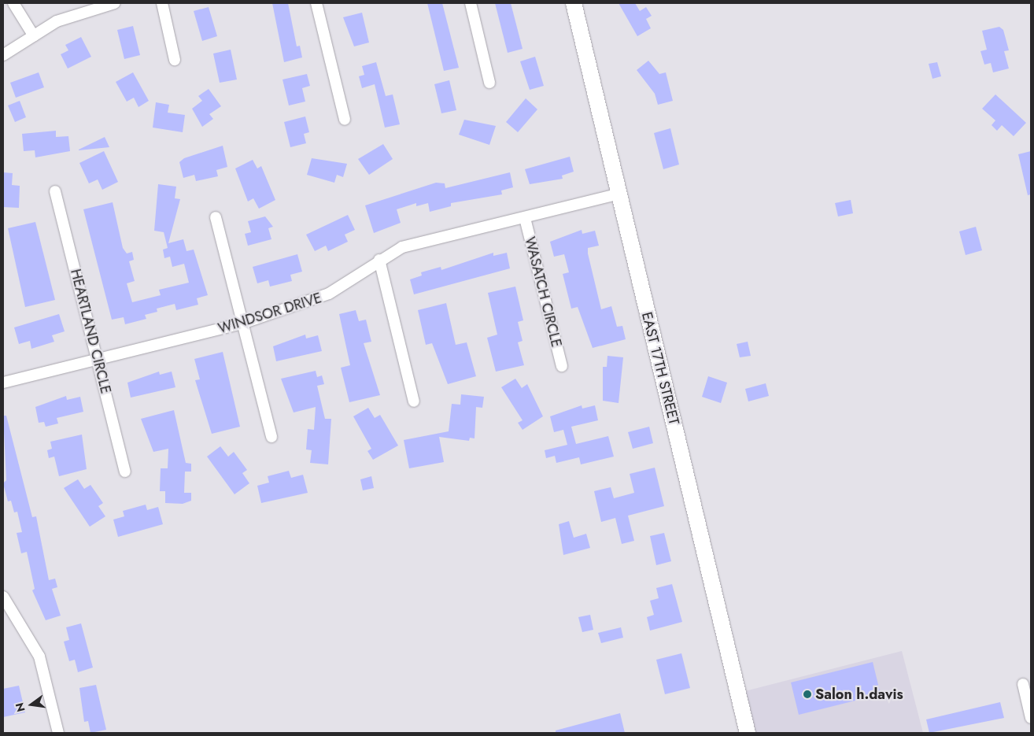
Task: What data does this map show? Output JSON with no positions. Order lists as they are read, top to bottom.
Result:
{
  "streets": {
    "main road": ["EAST 17TH STREET"],
    "street": ["WASATCH CIRCLE", "WINDSOR DRIVE", "HEARTLAND CIRCLE"]
  },
  "crossings": [
    ["WASATCH CIRCLE", "WINDSOR DRIVE"],
    ["WINDSOR DRIVE", "HEARTLAND CIRCLE"],
    ["WINDSOR DRIVE", "EAST 17TH STREET"]
  ],
  "places": ["Salon h.davis"],
  "north": "left"
}
